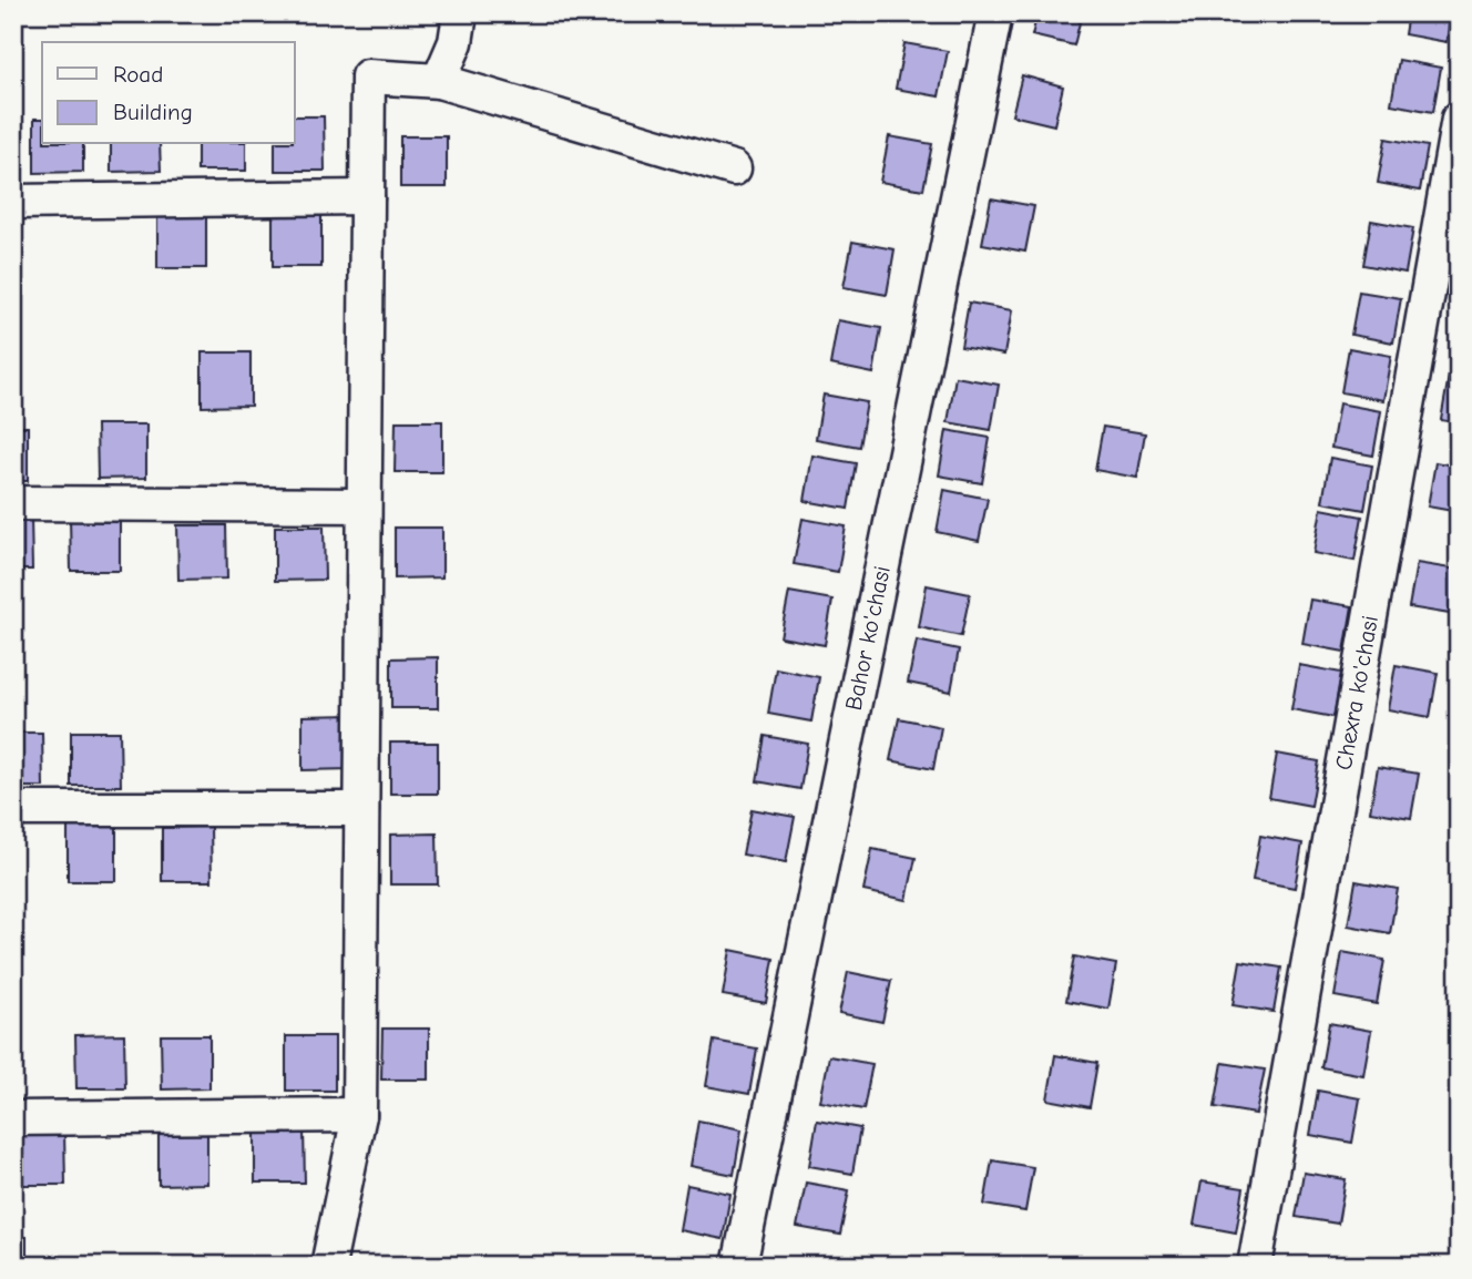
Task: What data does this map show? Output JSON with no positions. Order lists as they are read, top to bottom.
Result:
{
  "streets": {
    "street": ["Bahor ko'chasi", "Chexra ko'chasi"]
  },
  "legend": ["Road", "Building"]
}
